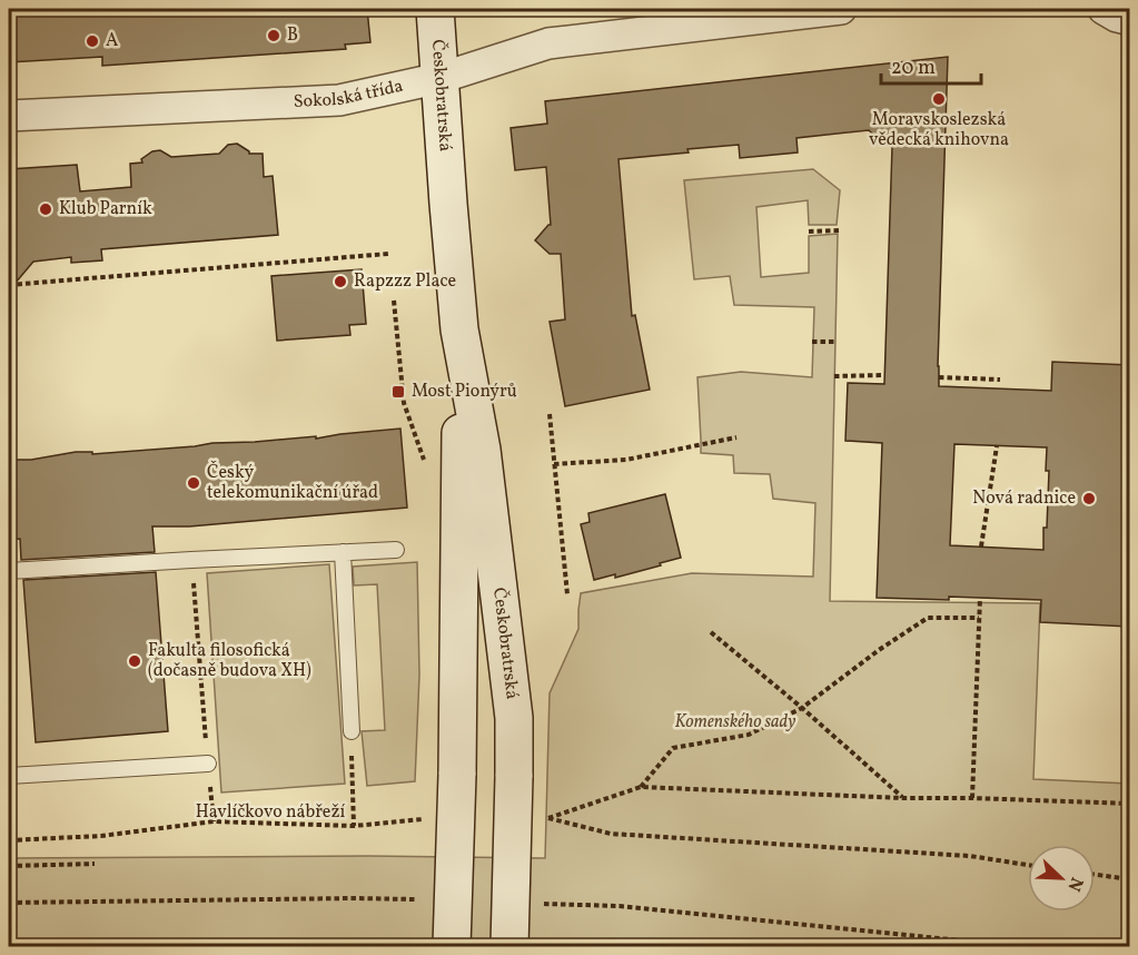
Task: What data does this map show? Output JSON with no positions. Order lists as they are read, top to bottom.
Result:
{
  "streets": {
    "main road": ["Českobratrská"],
    "street": ["Sokolská třída"],
    "path": ["Havlíčkovo nábřeží"]
  },
  "crossings": [
    ["Sokolská třída", "Českobratrská"]
  ],
  "parks": ["Komenského sady"],
  "places": {
    "other": [
      "B",
      "A",
      "Moravskoslezská vědecká knihovna",
      "Klub Parník",
      "Rapzzz Place",
      "Český telekomunikační úřad",
      "Nová radnice",
      "Fakulta filosofická (dočasně budova XH)"
    ],
    "transit": ["Most Pionýrů"]
  },
  "scale_bar": "20 m",
  "north": "bottom right"
}
